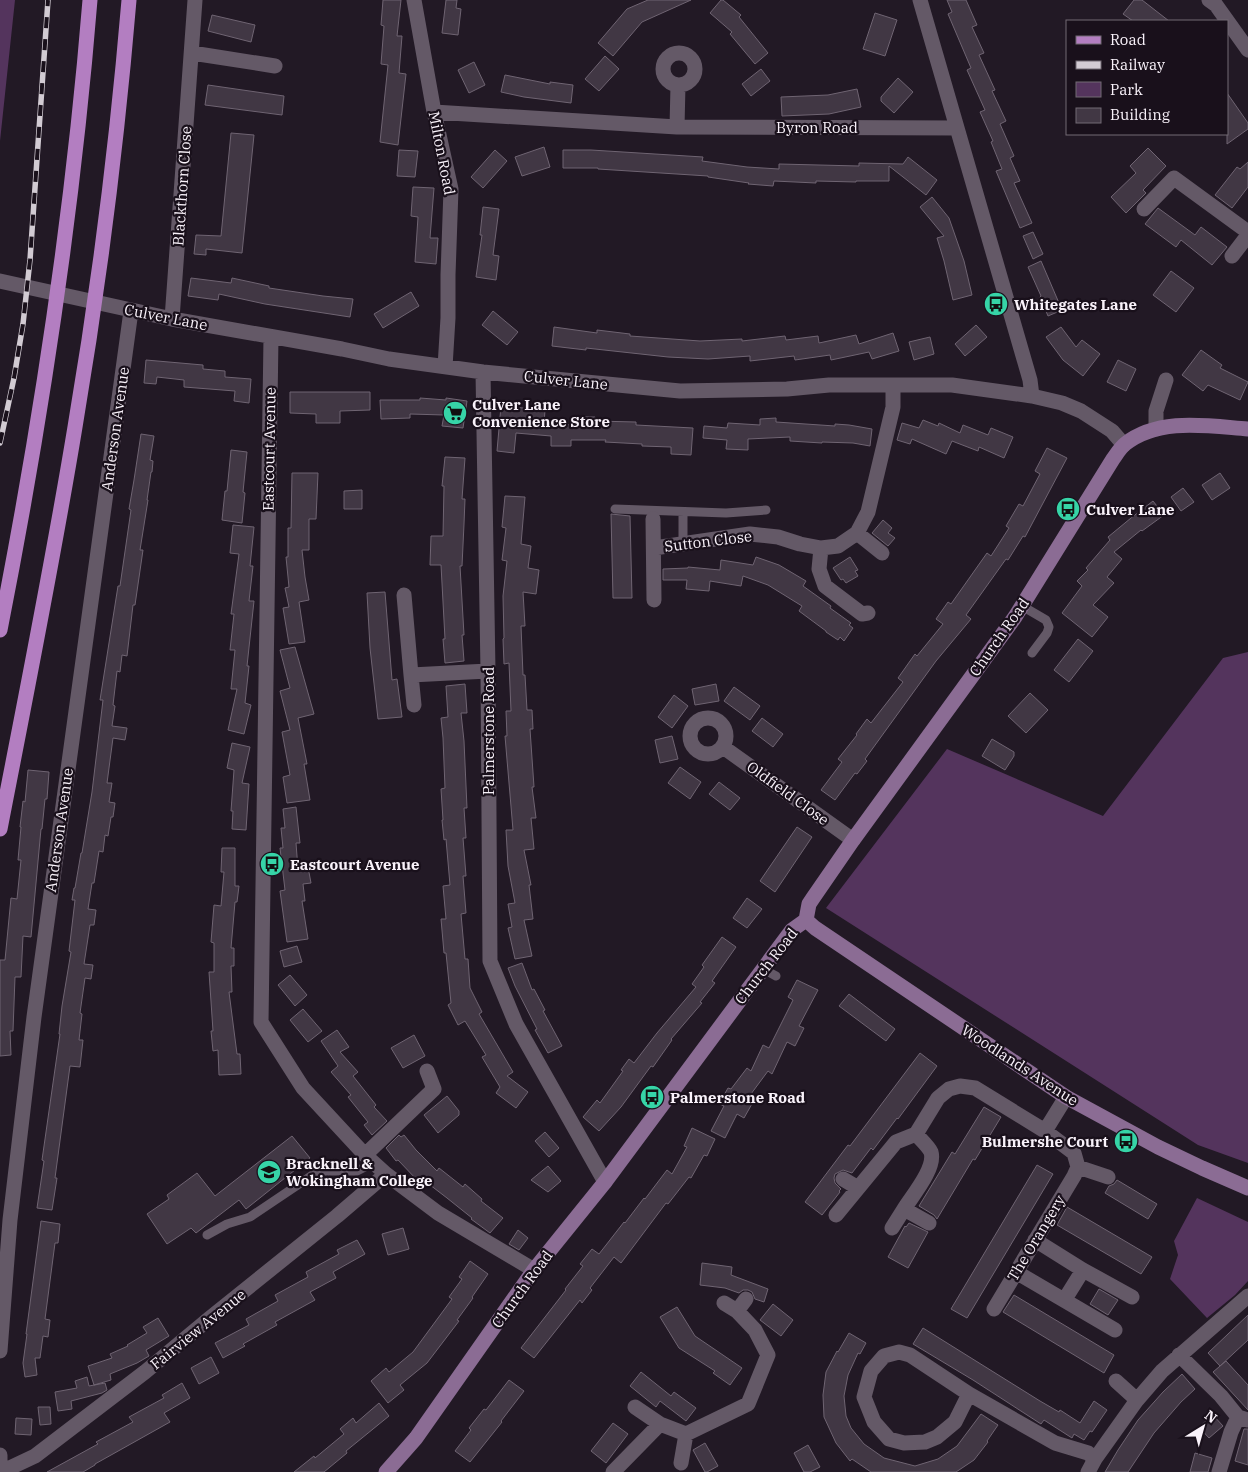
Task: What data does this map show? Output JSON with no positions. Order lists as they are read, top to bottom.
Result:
{
  "streets": {
    "main road": ["Church Road", "Woodlands Avenue"],
    "street": [
      "Byron Road",
      "Milton Road",
      "Blackthorn Close",
      "Culver Lane",
      "Anderson Avenue",
      "Eastcourt Avenue",
      "Sutton Close",
      "Palmerstone Road",
      "Oldfield Close",
      "The Orangery",
      "Fairview Avenue"
    ]
  },
  "crossings": [
    ["Byron Road", "Milton Road"],
    ["Milton Road", "Culver Lane"],
    ["Blackthorn Close", "Culver Lane"],
    ["Culver Lane", "Anderson Avenue"],
    ["Culver Lane", "Eastcourt Avenue"],
    ["Culver Lane", "Church Road"],
    ["Culver Lane", "Palmerstone Road"],
    ["Eastcourt Avenue", "Church Road"],
    ["Eastcourt Avenue", "Fairview Avenue"],
    ["Church Road", "Palmerstone Road"],
    ["Church Road", "Oldfield Close"],
    ["Church Road", "Woodlands Avenue"]
  ],
  "places": {
    "bus stop": [
      "Whitegates Lane",
      "Culver Lane",
      "Eastcourt Avenue",
      "Palmerstone Road",
      "Bulmershe Court"
    ],
    "supermarket": ["Culver Lane Convenience Store"],
    "school or university": ["Bracknell & Wokingham College"]
  },
  "legend": [
    "Road",
    "Railway",
    "Park",
    "Building"
  ],
  "north": "top right"
}
